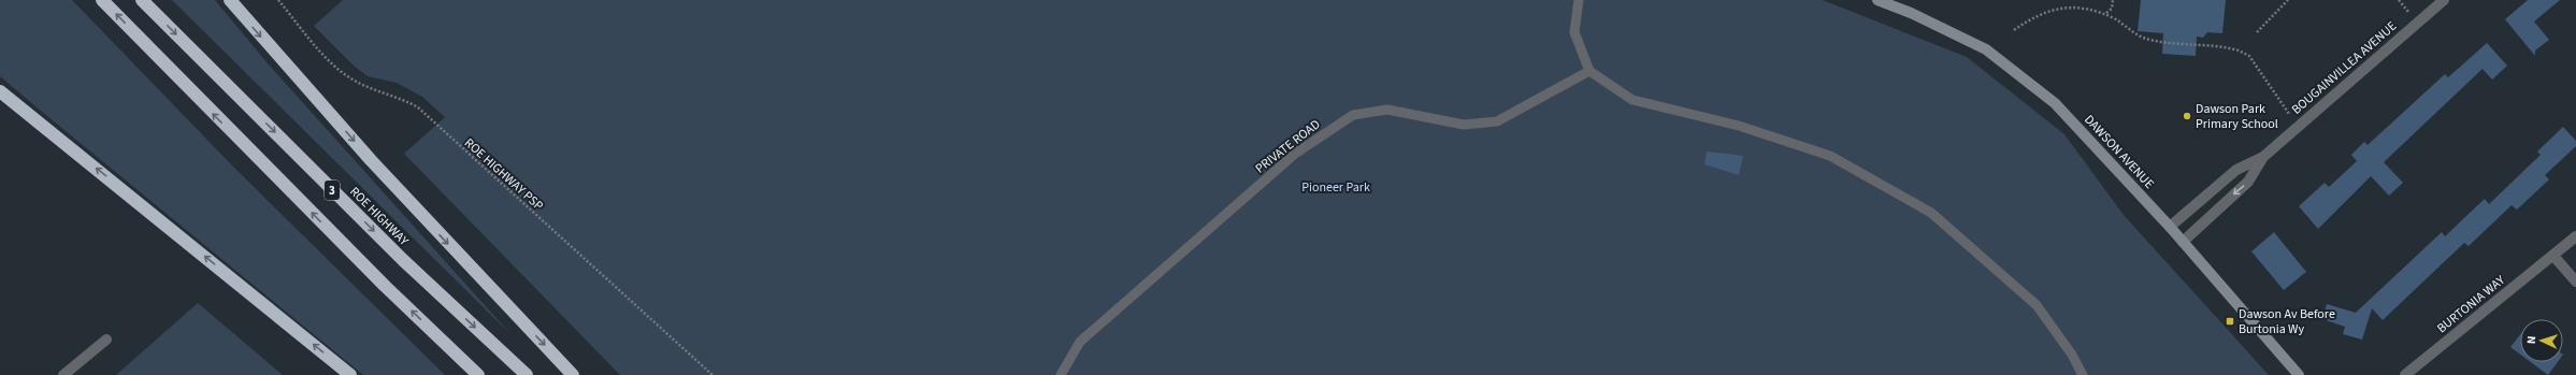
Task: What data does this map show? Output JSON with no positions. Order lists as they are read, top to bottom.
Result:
{
  "streets": {
    "highway": ["3", "ROE HIGHWAY"],
    "main road": ["DAWSON AVENUE"],
    "street": ["BOUGAINVILLEA AVENUE", "BURTONIA WAY"],
    "lane": ["PRIVATE ROAD"],
    "path": ["ROE HIGHWAY PSP"]
  },
  "crossings": [
    ["BOUGAINVILLEA AVENUE", "DAWSON AVENUE"]
  ],
  "parks": ["Pioneer Park"],
  "places": {
    "other": ["Dawson Park Primary School"],
    "transit": ["Dawson Av Before Burtonia Wy"]
  },
  "north": "left"
}
